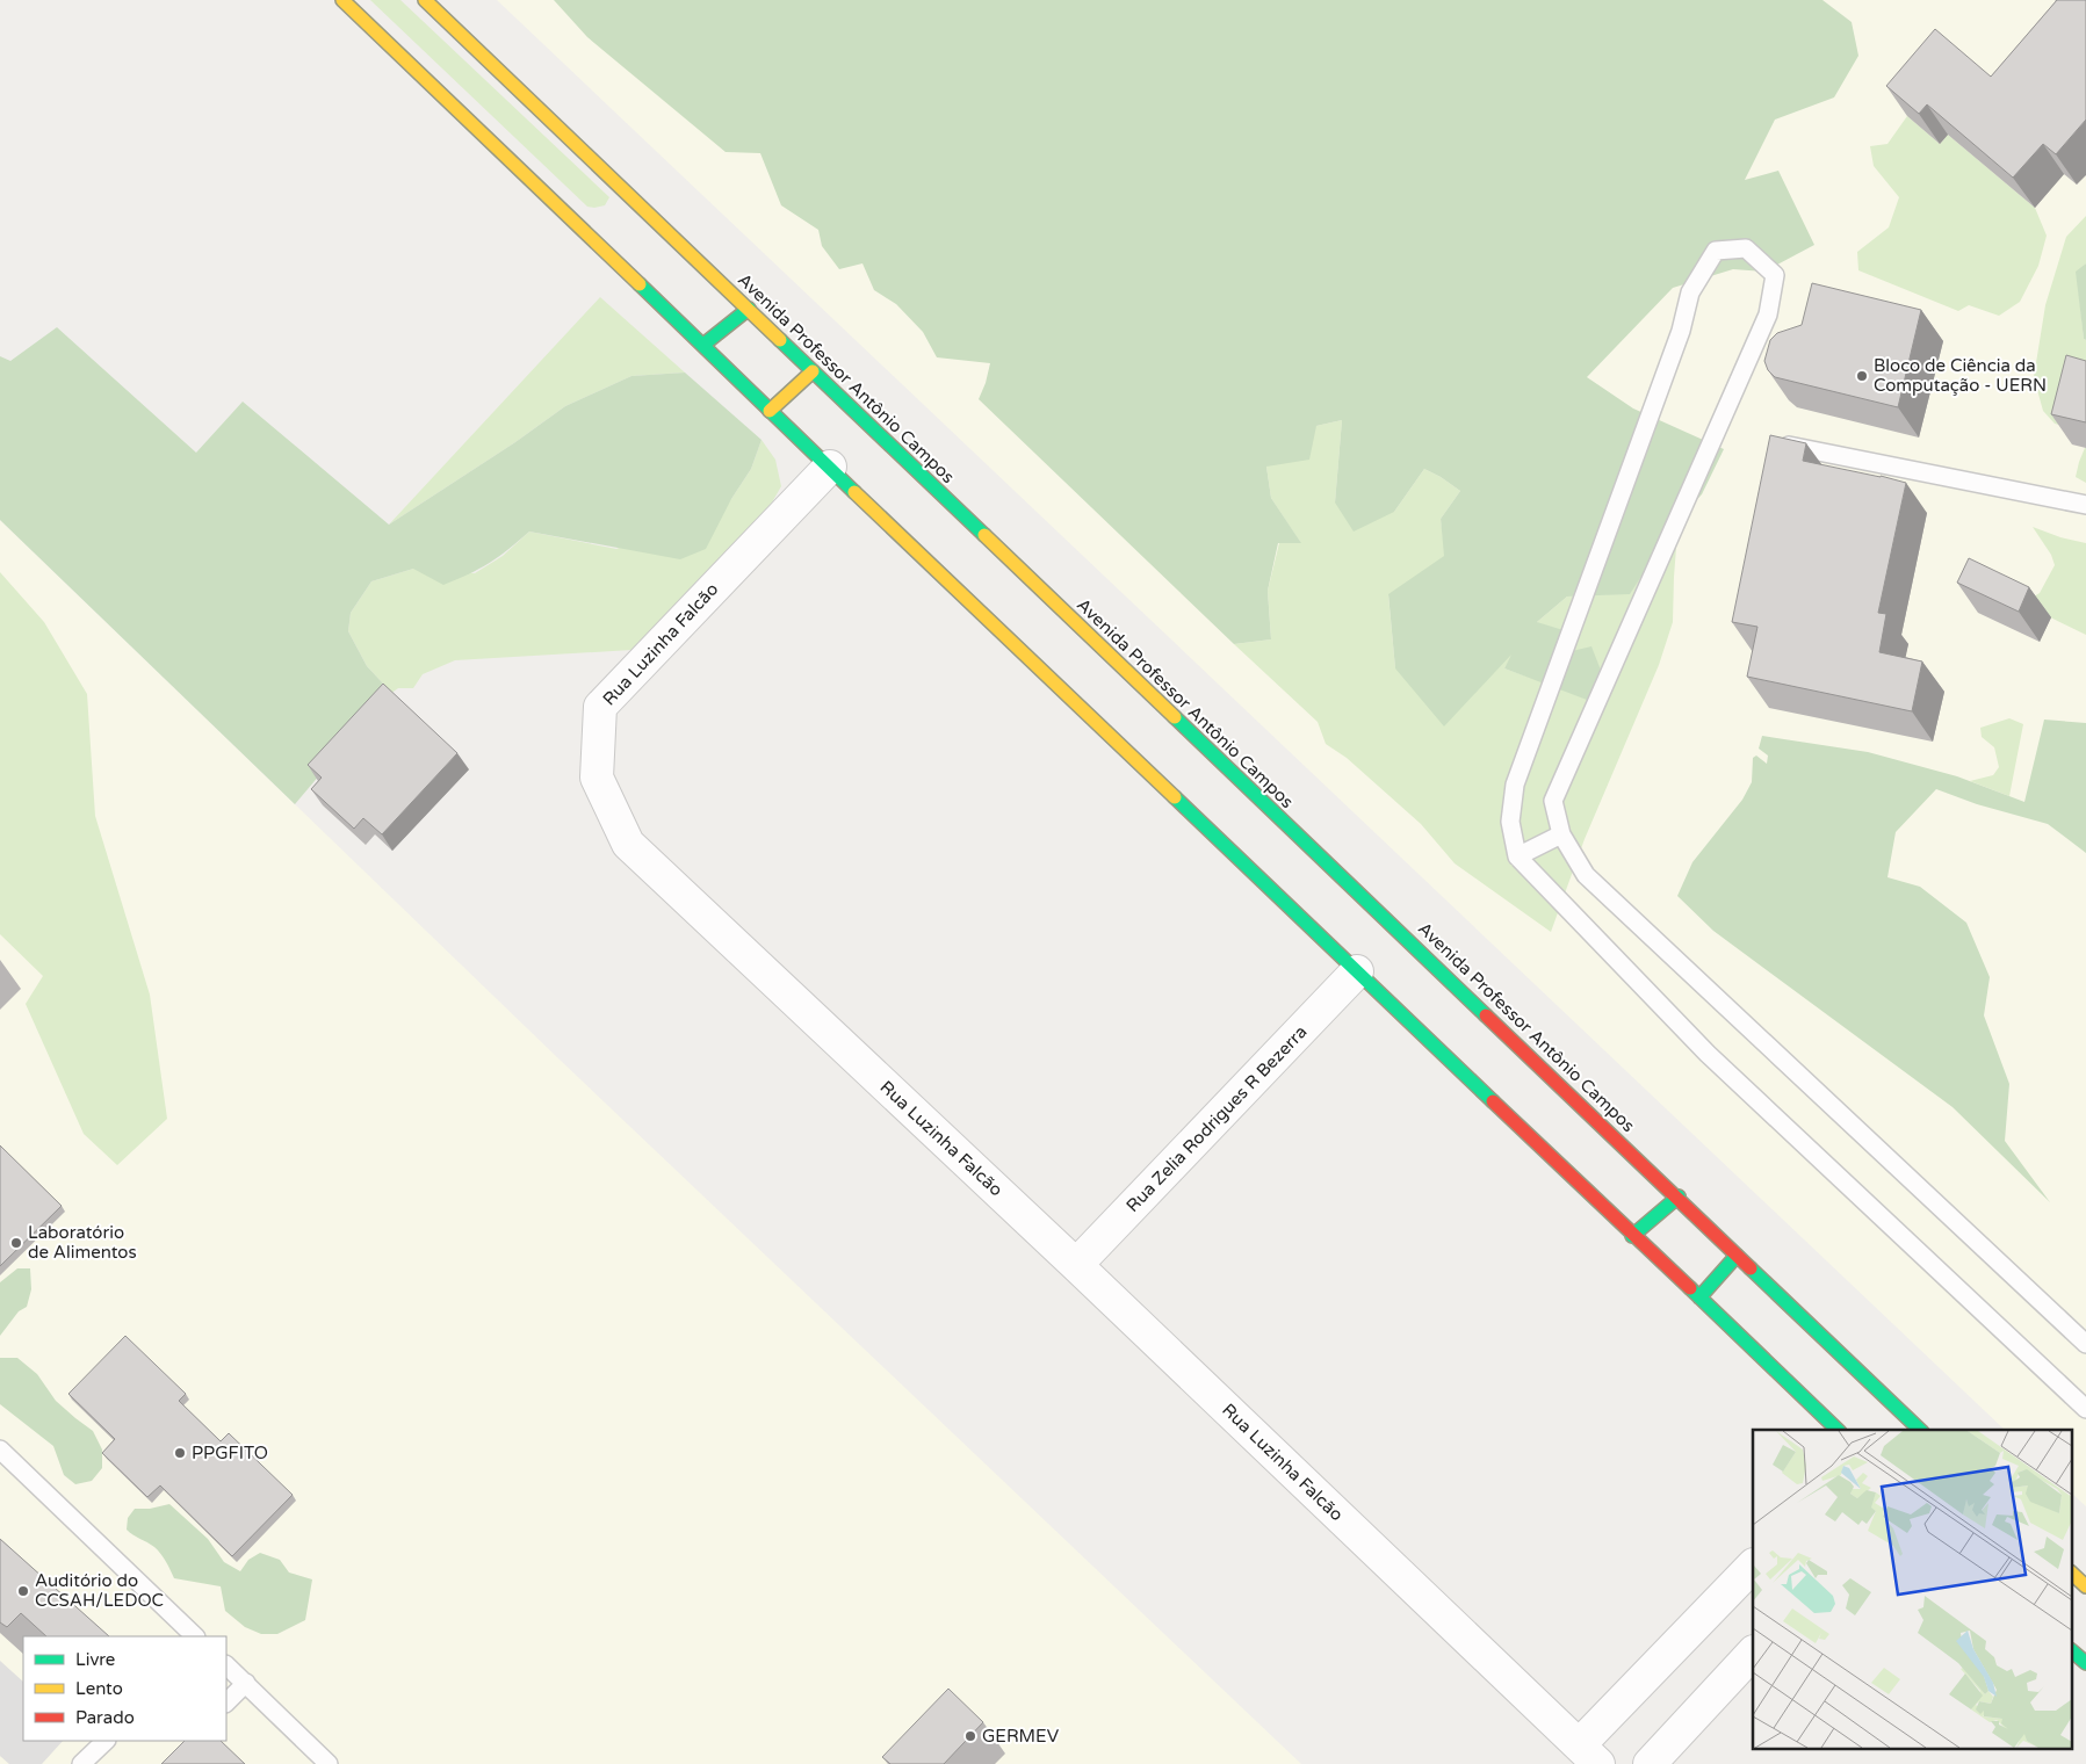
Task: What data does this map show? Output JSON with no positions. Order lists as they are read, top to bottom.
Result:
{
  "streets": {
    "street": ["Avenida Professor Antônio Campos", "Rua Luzinha Falcão", "Rua Zelia Rodrigues R Bezerra"]
  },
  "crossings": [
    ["Rua Luzinha Falcão", "Rua Zelia Rodrigues R Bezerra"]
  ],
  "places": [
    "Bloco de Ciência da Computação - UERN",
    "Laboratório de Alimentos",
    "PPGFITO",
    "Auditório do CCSAH/LEDOC",
    "GERMEV"
  ],
  "legend": ["Livre", "Lento", "Parado"]
}
